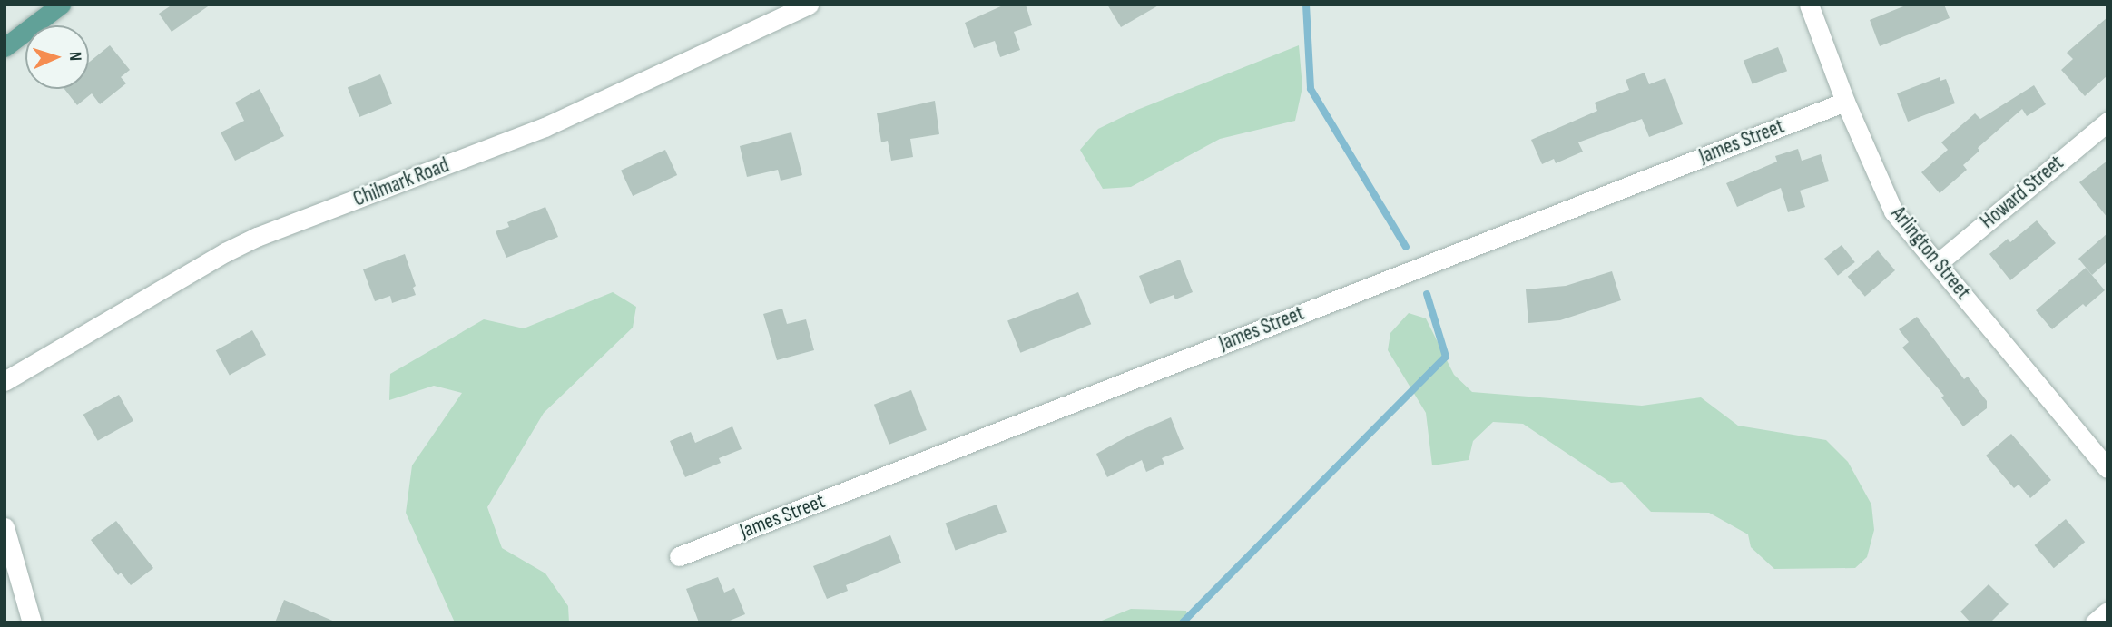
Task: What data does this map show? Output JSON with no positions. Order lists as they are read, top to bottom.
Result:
{
  "streets": {
    "street": [
      "James Street",
      "Chilmark Road",
      "Howard Street",
      "Arlington Street"
    ]
  },
  "crossings": [
    ["James Street", "Arlington Street"],
    ["Howard Street", "Arlington Street"]
  ],
  "north": "right"
}
